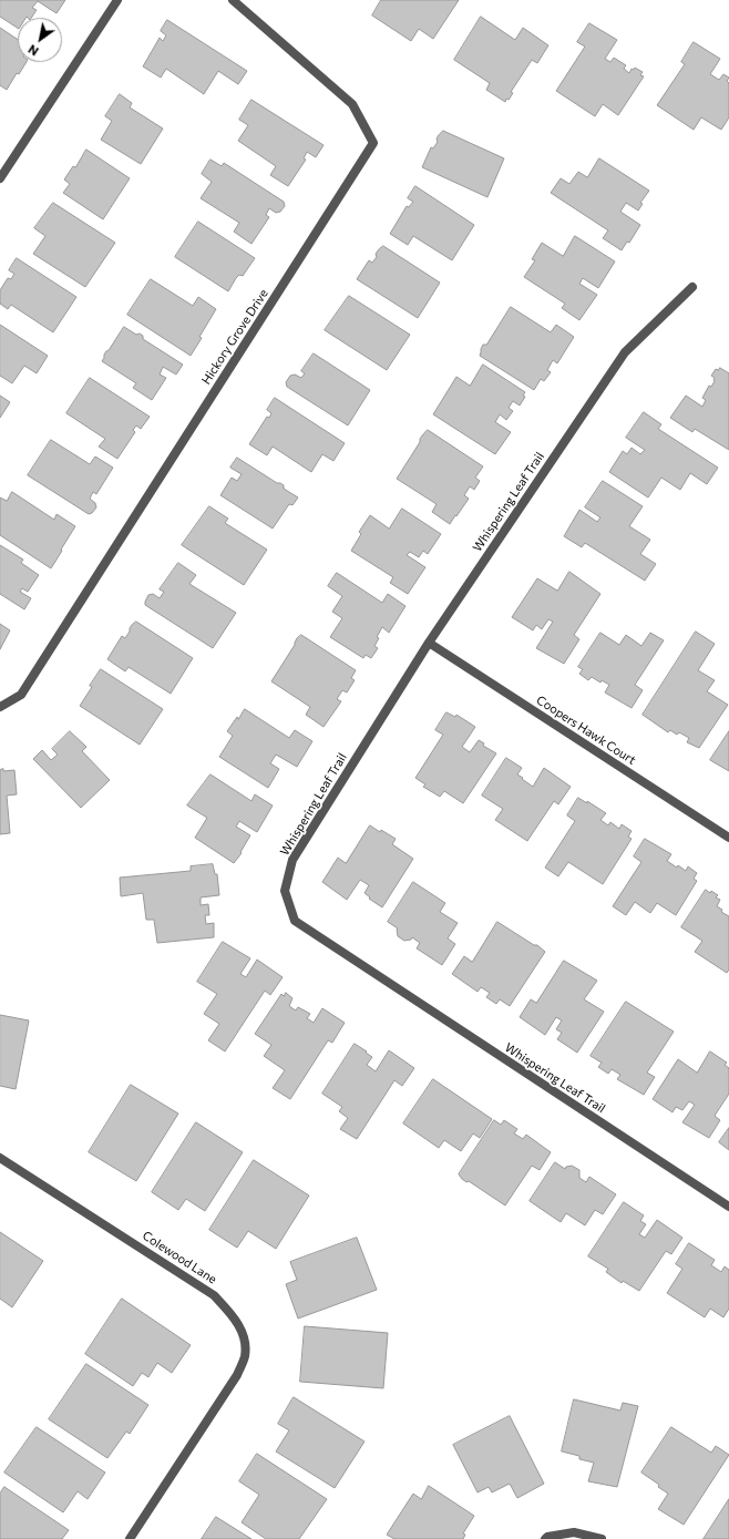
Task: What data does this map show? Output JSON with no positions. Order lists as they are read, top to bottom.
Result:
{
  "streets": {
    "street": [
      "Hickory Grove Drive",
      "Whispering Leaf Trail",
      "Coopers Hawk Court",
      "Colewood Lane"
    ]
  },
  "crossings": [
    ["Whispering Leaf Trail", "Coopers Hawk Court"]
  ],
  "north": "bottom left"
}
